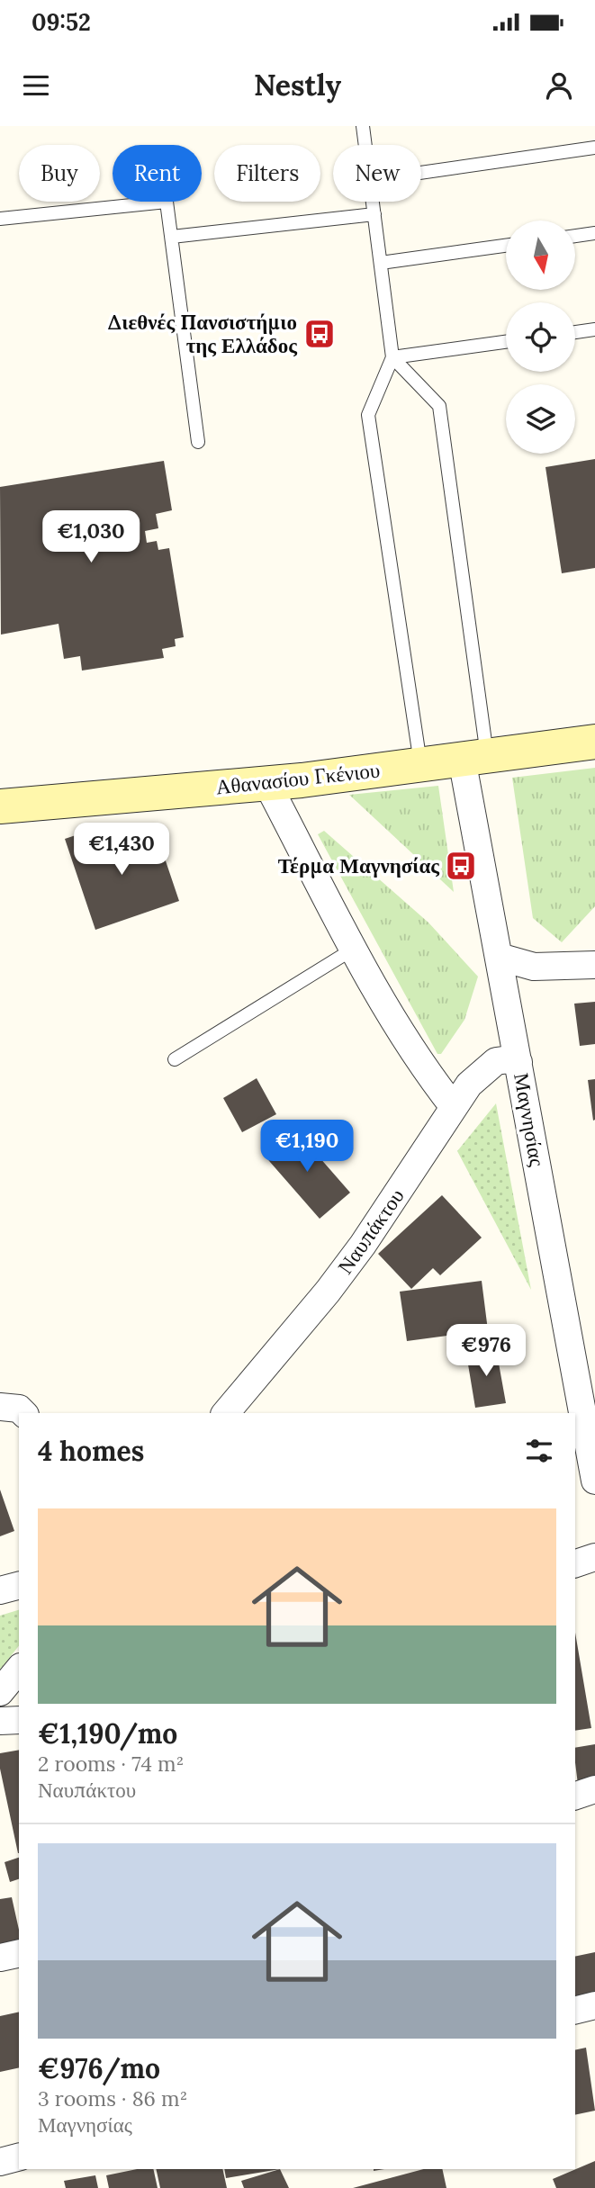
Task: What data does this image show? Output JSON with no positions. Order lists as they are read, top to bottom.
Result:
{
  "streets": {
    "street": ["Αθανασίου Γκένιου", "Μαγνησίας", "Ναυπάκτου"]
  },
  "crossings": [
    ["Αθανασίου Γκένιου", "Μαγνησίας"],
    ["Μαγνησίας", "Ναυπάκτου"]
  ],
  "places": {
    "bus stop": ["Διεθνές Πανσιστήμιο της Ελλάδος", "Τέρμα Μαγνησίας"]
  },
  "north": "bottom",
  "page": {
    "status": "09:52",
    "header": "Nestly",
    "chip": [
      "Buy",
      "Rent",
      "Filters",
      "New"
    ],
    "price": [
      "€1,030",
      "€1,430",
      "€1,190",
      "€976"
    ],
    "heading": "4 homes",
    "list": [
      {
        "name": "€1,190/mo",
        "note": "2 rooms · 74 m² · Ναυπάκτου"
      },
      {
        "name": "€976/mo",
        "note": "3 rooms · 86 m² · Μαγνησίας"
      }
    ]
  }
}
